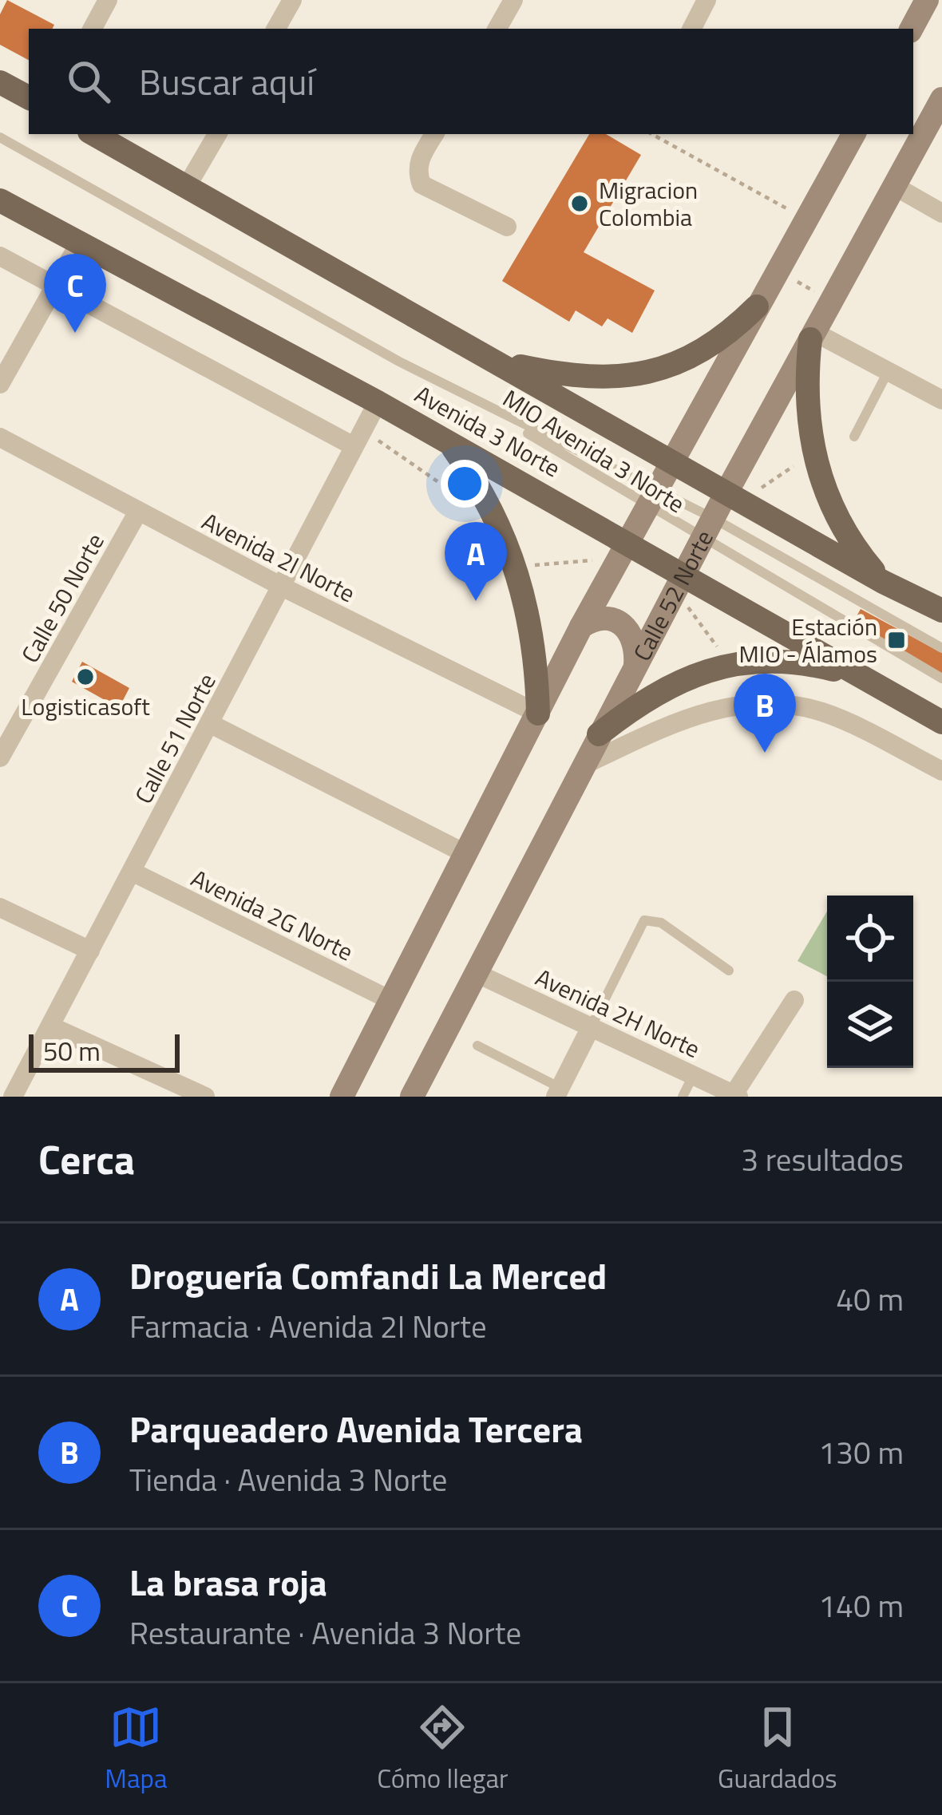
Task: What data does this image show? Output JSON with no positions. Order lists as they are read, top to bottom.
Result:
{
  "streets": {
    "main road": ["Avenida 3 Norte", "Calle 52 Norte"],
    "street": [
      "Avenida 2I Norte",
      "Calle 50 Norte",
      "Calle 51 Norte",
      "Avenida 2G Norte",
      "Avenida 2H Norte"
    ],
    "lane": ["MIO Avenida 3 Norte"]
  },
  "crossings": [
    ["Avenida 3 Norte", "Calle 52 Norte"],
    ["Avenida 3 Norte", "Calle 51 Norte"],
    ["MIO Avenida 3 Norte", "Calle 52 Norte"],
    ["Avenida 2I Norte", "Calle 50 Norte"],
    ["Avenida 2I Norte", "Calle 51 Norte"],
    ["Calle 52 Norte", "Avenida 2H Norte"],
    ["Calle 51 Norte", "Avenida 2G Norte"]
  ],
  "places": {
    "other": ["Migracion Colombia", "Logisticasoft"],
    "transit": ["Estación MIO - Álamos"]
  },
  "scale_bar": "50 m",
  "page": {
    "search": "Buscar aquí",
    "pins": ["C", "A", "B"],
    "scale": "50 m",
    "heading": ["Cerca", "3 resultados"],
    "list": [
      {
        "mark": "A",
        "name": "Droguería Comfandi La Merced",
        "note": "Farmacia · Avenida 2I Norte",
        "value": "40 m"
      },
      {
        "mark": "B",
        "name": "Parqueadero Avenida Tercera",
        "note": "Tienda · Avenida 3 Norte",
        "value": "130 m"
      },
      {
        "mark": "C",
        "name": "La brasa roja",
        "note": "Restaurante · Avenida 3 Norte",
        "value": "140 m"
      }
    ],
    "nav": ["Mapa", "Cómo llegar", "Guardados"]
  }
}
